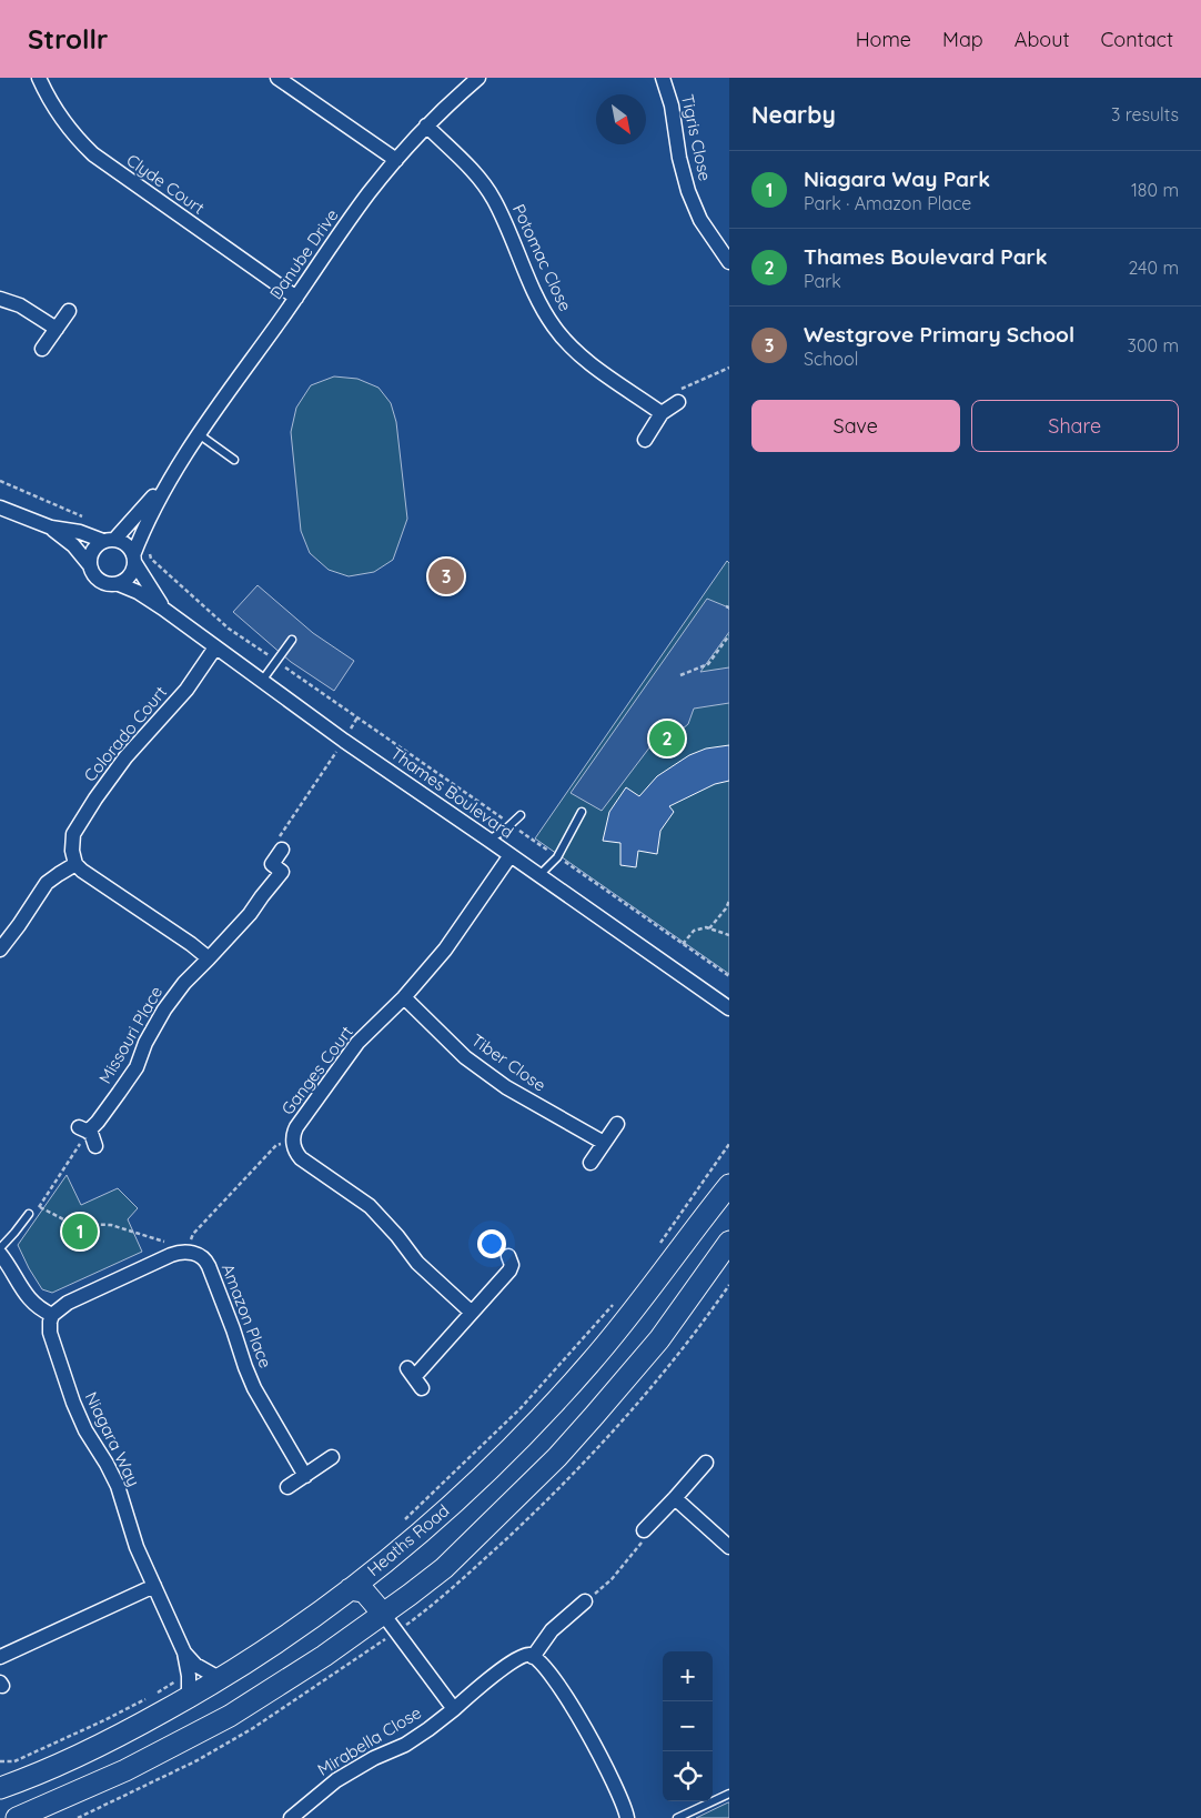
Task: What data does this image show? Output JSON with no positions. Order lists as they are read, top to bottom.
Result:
{
  "streets": {
    "main road": ["Heaths Road"],
    "street": [
      "Tigris Close",
      "Clyde Court",
      "Danube Drive",
      "Potomac Close",
      "Colorado Court",
      "Thames Boulevard",
      "Missouri Place",
      "Tiber Close",
      "Ganges Court",
      "Amazon Place",
      "Niagara Way",
      "Mirabella Close"
    ]
  },
  "crossings": [
    ["Clyde Court", "Danube Drive"],
    ["Danube Drive", "Potomac Close"],
    ["Danube Drive", "Thames Boulevard"],
    ["Colorado Court", "Thames Boulevard"],
    ["Thames Boulevard", "Ganges Court"],
    ["Tiber Close", "Ganges Court"],
    ["Niagara Way", "Heaths Road"]
  ],
  "north": "bottom right",
  "page": {
    "header": "Strollr",
    "nav": [
      "Home",
      "Map",
      "About",
      "Contact"
    ],
    "heading": ["Nearby", "3 results"],
    "list": [
      {
        "mark": "1",
        "name": "Niagara Way Park",
        "note": "Park · Amazon Place",
        "value": "180 m"
      },
      {
        "mark": "2",
        "name": "Thames Boulevard Park",
        "note": "Park",
        "value": "240 m"
      },
      {
        "mark": "3",
        "name": "Westgrove Primary School",
        "note": "School",
        "value": "300 m"
      }
    ],
    "buttons": ["Save", "Share"],
    "pins": ["3", "2", "1"],
    "map_buttons": ["+", "−"]
  }
}
